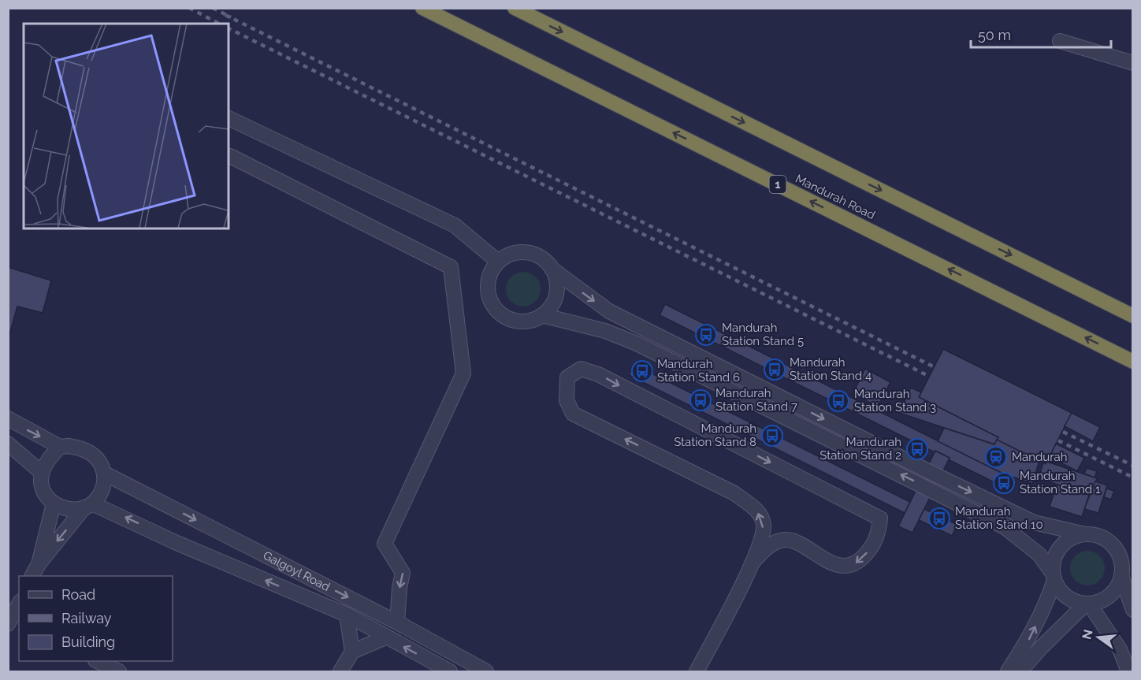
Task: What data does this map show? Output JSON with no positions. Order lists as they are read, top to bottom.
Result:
{
  "streets": {
    "highway": ["1", "Mandurah Road"],
    "street": ["Galgoyl Road"]
  },
  "places": {
    "bus stop": [
      "Mandurah Station Stand 5",
      "Mandurah Station Stand 4",
      "Mandurah Station Stand 6",
      "Mandurah Station Stand 7",
      "Mandurah Station Stand 3",
      "Mandurah Station Stand 8",
      "Mandurah Station Stand 2",
      "Mandurah Station Stand 1",
      "Mandurah Station Stand 10"
    ],
    "station": ["Mandurah"]
  },
  "legend": ["Road", "Railway", "Building"],
  "scale_bar": "50 m",
  "north": "left"
}
